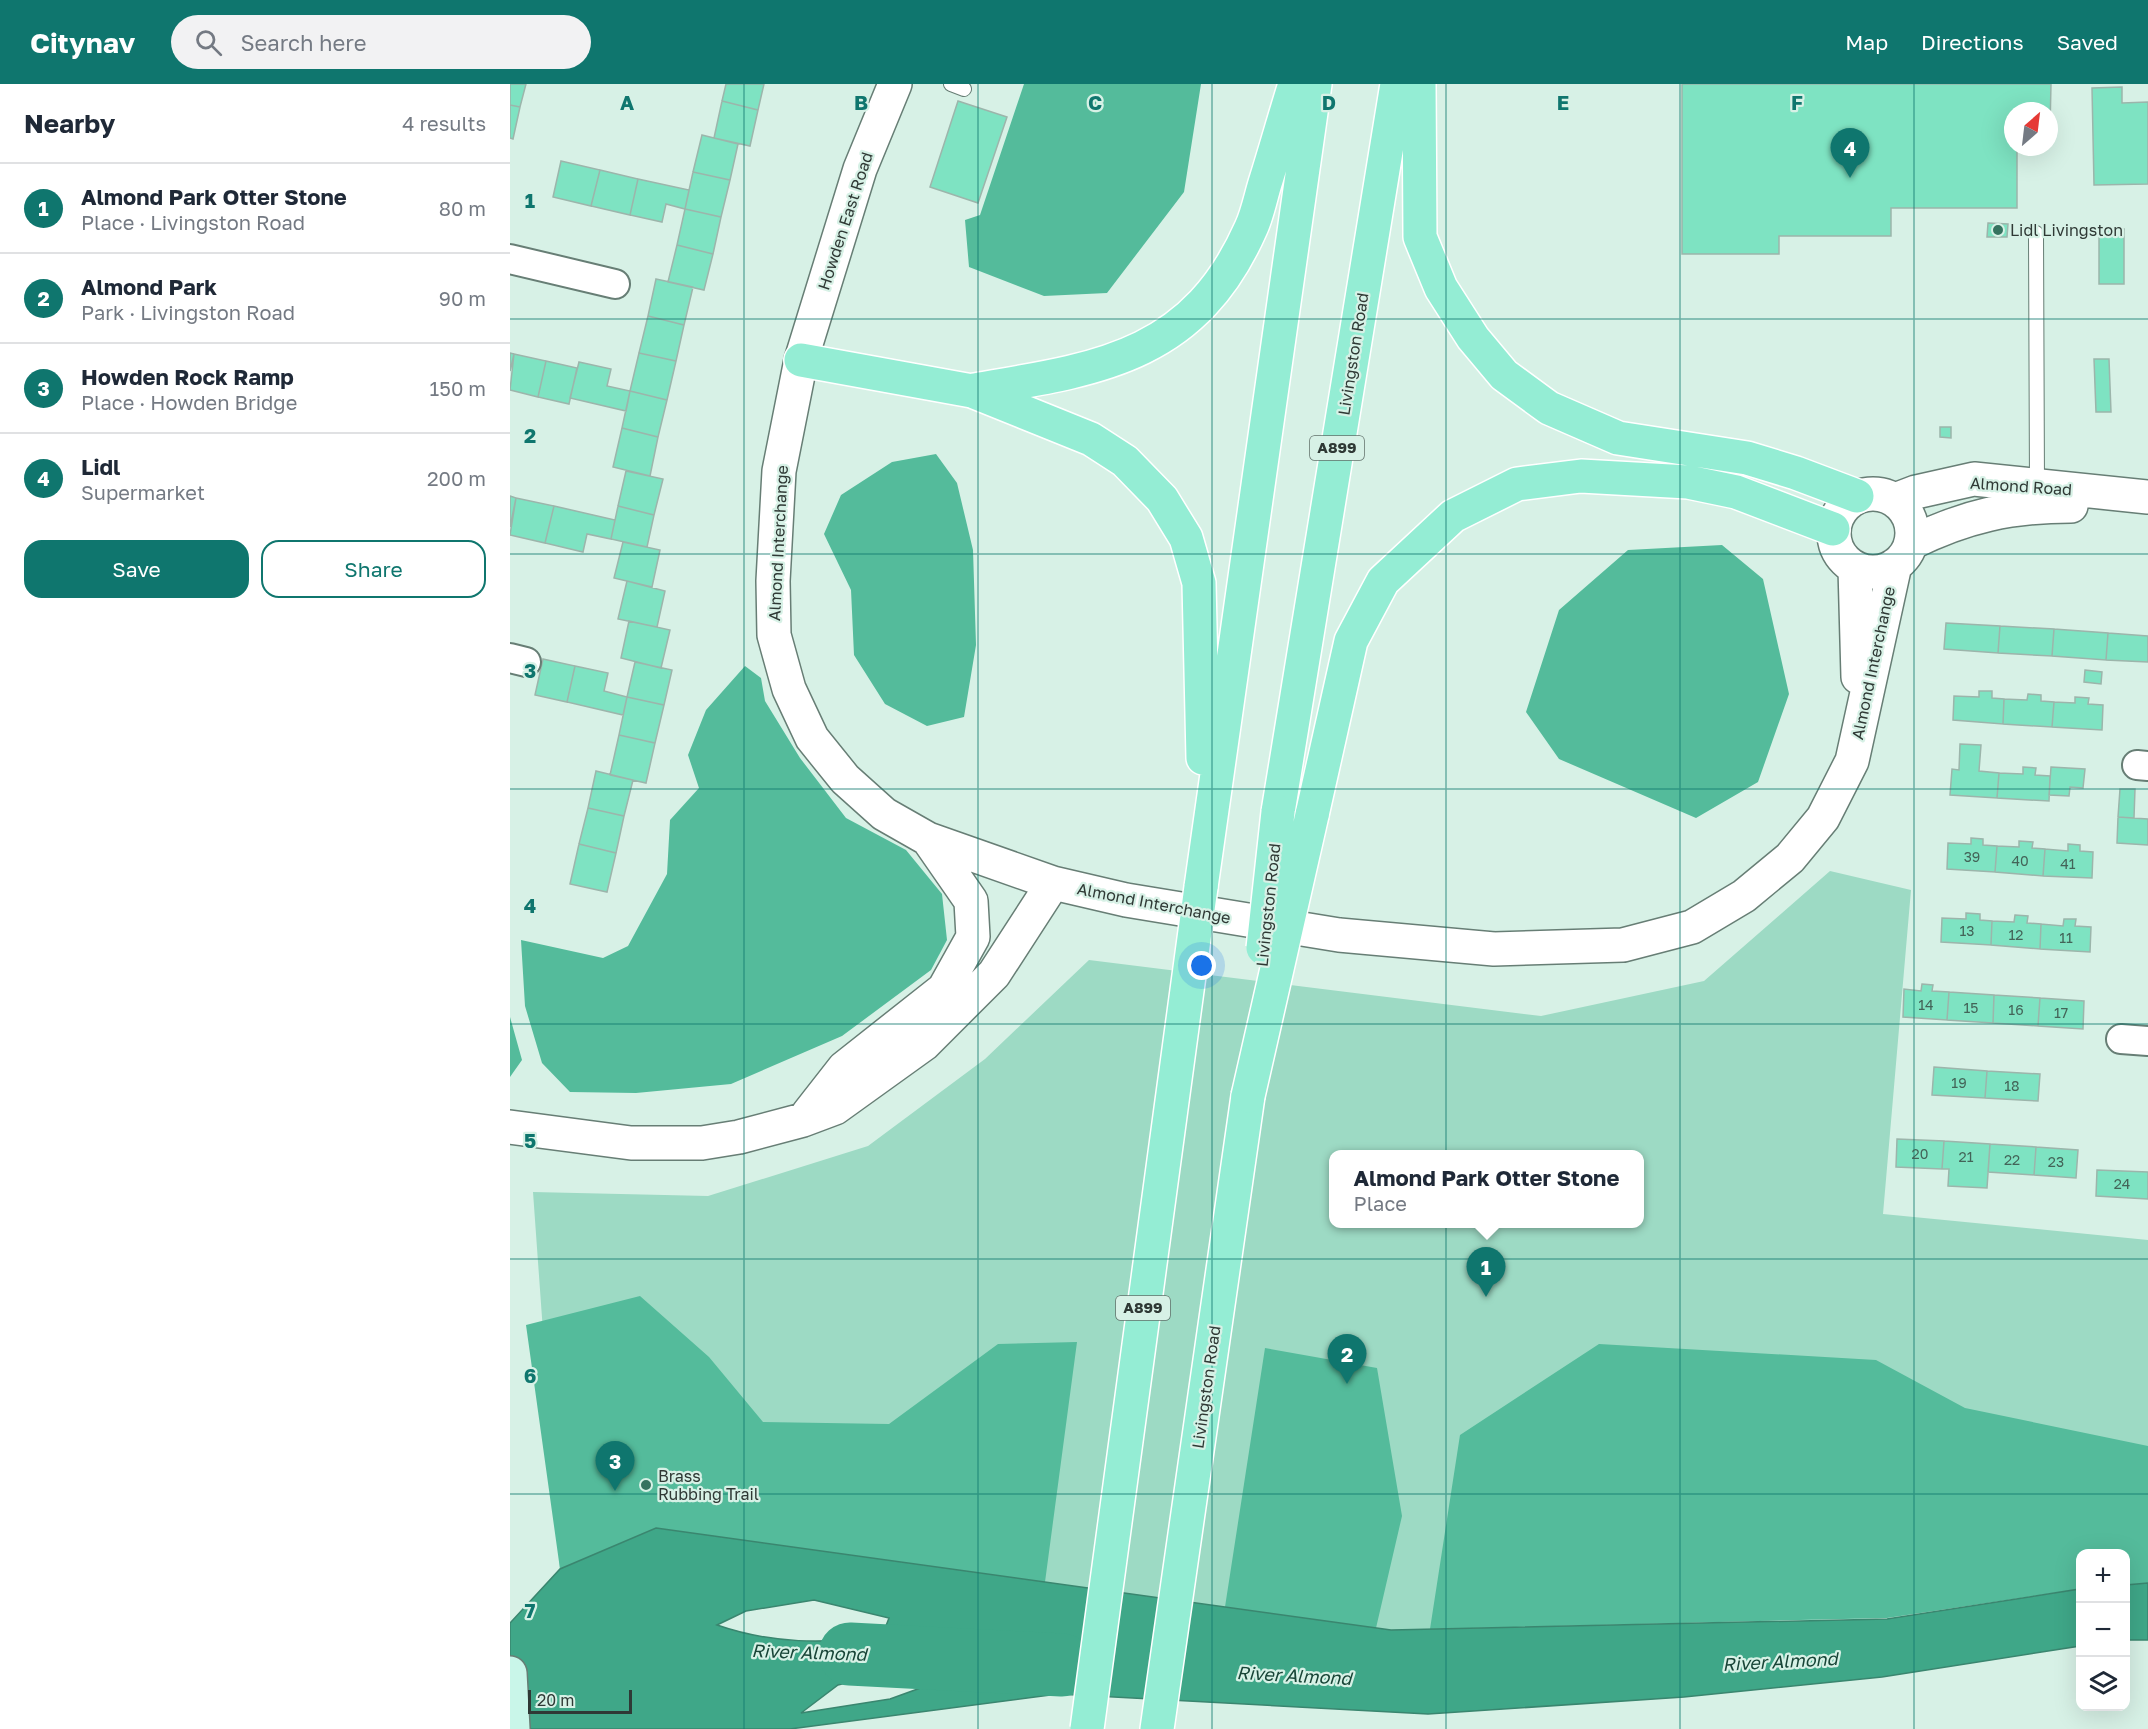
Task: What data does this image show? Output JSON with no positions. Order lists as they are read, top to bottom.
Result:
{
  "streets": {
    "main road": ["Livingston Road", "A899"],
    "street": ["Howden East Road", "Almond Road", "Almond Interchange"]
  },
  "crossings": [
    ["Howden East Road", "Almond Interchange"],
    ["Almond Road", "Almond Interchange"]
  ],
  "water": ["River Almond"],
  "places": ["Lidl Livingston", "Brass Rubbing Trail"],
  "house_numbers": [
    "39",
    "40",
    "41",
    "13",
    "12",
    "11",
    "14",
    "15",
    "16",
    "17",
    "19",
    "18",
    "20",
    "21",
    "22",
    "23",
    "24"
  ],
  "scale_bar": "20 m",
  "north": "top right",
  "page": {
    "header": "Citynav",
    "search": "Search here",
    "nav": ["Map", "Directions", "Saved"],
    "heading": ["Nearby", "4 results"],
    "pins": [
      "4",
      "1",
      "2",
      "3"
    ],
    "list": [
      {
        "mark": "1",
        "name": "Almond Park Otter Stone",
        "note": "Place · Livingston Road",
        "value": "80 m"
      },
      {
        "mark": "2",
        "name": "Almond Park",
        "note": "Park · Livingston Road",
        "value": "90 m"
      },
      {
        "mark": "3",
        "name": "Howden Rock Ramp",
        "note": "Place · Howden Bridge",
        "value": "150 m"
      },
      {
        "mark": "4",
        "name": "Lidl",
        "note": "Supermarket",
        "value": "200 m"
      }
    ],
    "buttons": ["Save", "Share"],
    "popup": ["Almond Park Otter Stone", "Place"],
    "map_buttons": ["+", "−"],
    "scale": "20 m"
  },
  "grid": {
    "columns": [
      "A",
      "B",
      "C",
      "D",
      "E",
      "F"
    ],
    "rows": [
      "1",
      "2",
      "3",
      "4",
      "5",
      "6",
      "7"
    ]
  }
}
